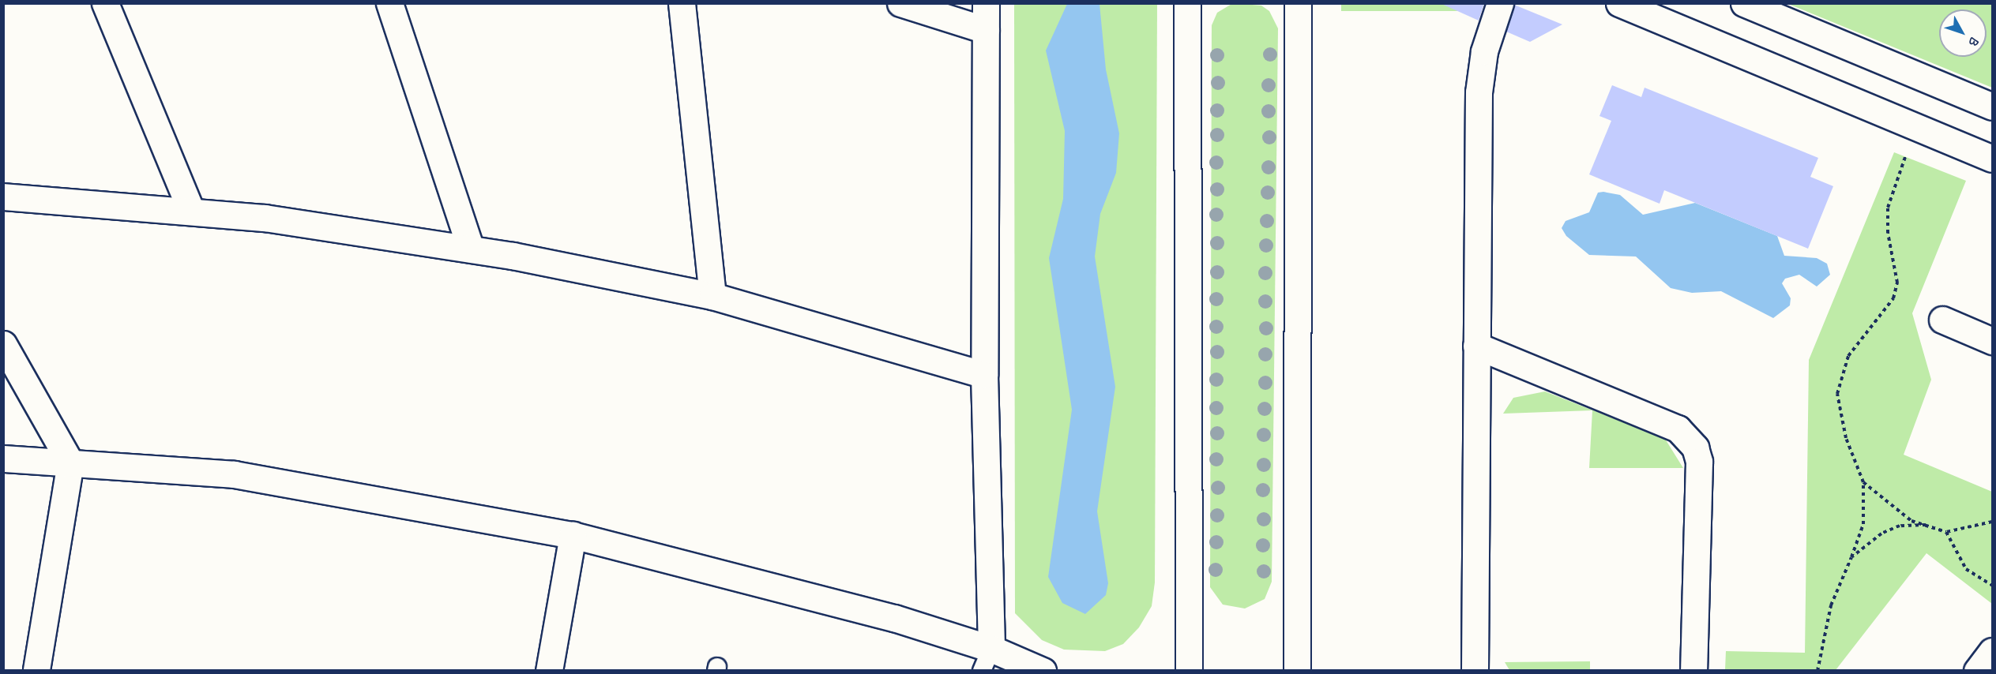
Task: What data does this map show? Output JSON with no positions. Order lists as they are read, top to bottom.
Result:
{
  "north": "bottom right"
}
